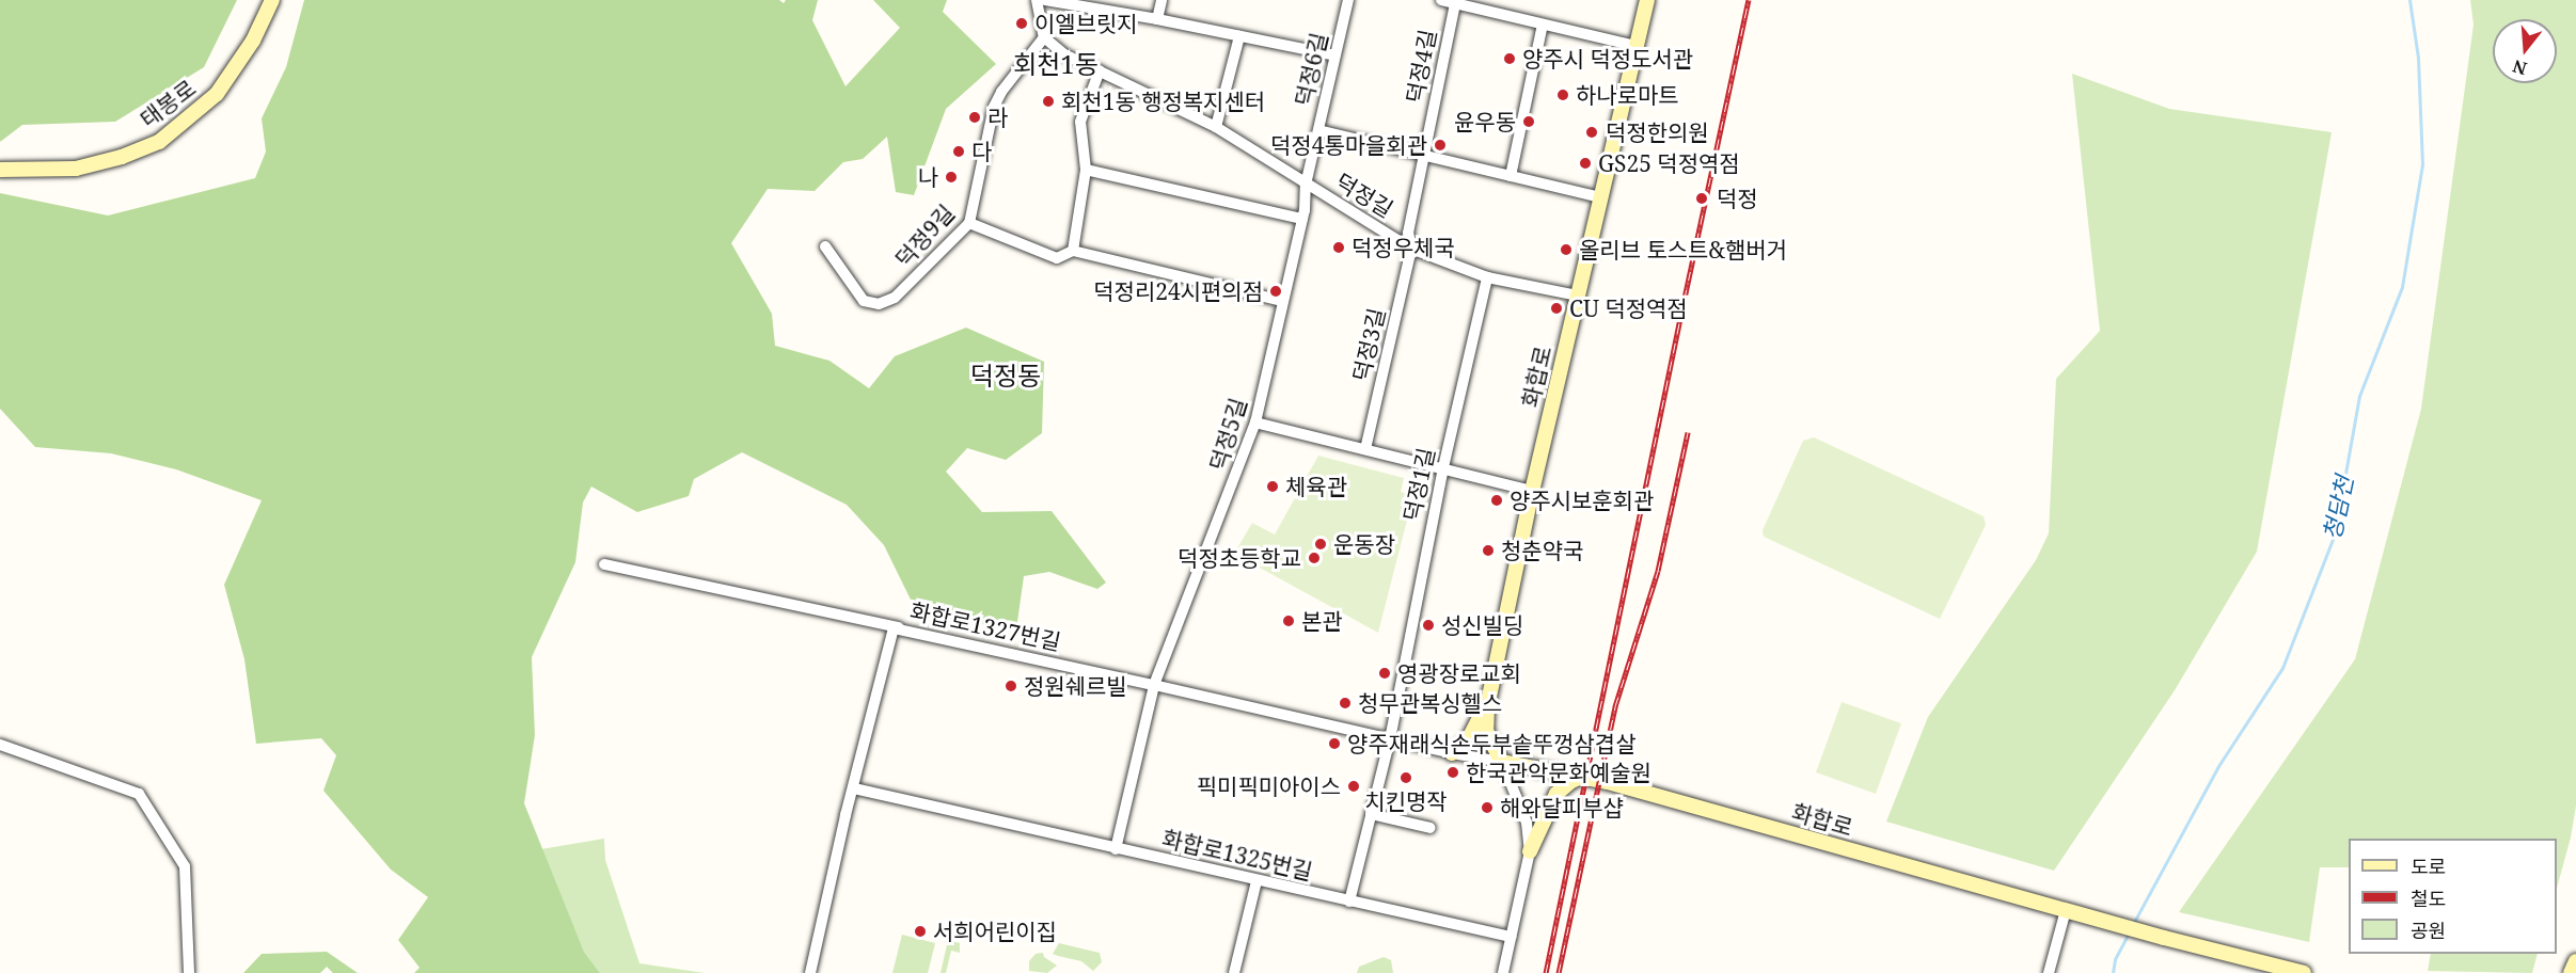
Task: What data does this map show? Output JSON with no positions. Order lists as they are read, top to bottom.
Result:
{
  "streets": {
    "main road": ["태봉로", "화합로"],
    "street": [
      "덕정4길",
      "덕정6길",
      "덕정길",
      "덕정9길",
      "덕정3길",
      "덕정5길",
      "덕정1길",
      "화합로1327번길",
      "화합로1325번길"
    ]
  },
  "crossings": [
    ["덕정4길", "덕정길"],
    ["덕정4길", "덕정3길"],
    ["덕정6길", "덕정길"],
    ["덕정6길", "덕정5길"],
    ["덕정길", "덕정9길"],
    ["덕정길", "덕정3길"],
    ["덕정길", "화합로"],
    ["덕정길", "덕정5길"],
    ["덕정길", "덕정1길"],
    ["화합로", "화합로1327번길"],
    ["덕정5길", "화합로1327번길"],
    ["덕정1길", "화합로1327번길"],
    ["화합로1327번길", "화합로1325번길"]
  ],
  "districts": ["회천1동", "덕정동"],
  "water": ["청담천"],
  "places": [
    "이엘브릿지",
    "양주시 덕정도서관",
    "하나로마트",
    "회천1동 행정복지센터",
    "라",
    "윤우동",
    "덕정한의원",
    "덕정4통마을회관",
    "다",
    "GS25 덕정역점",
    "나",
    "덕정",
    "덕정우체국",
    "올리브 토스트&햄버거",
    "덕정리24시편의점",
    "CU 덕정역점",
    "체육관",
    "양주시보훈회관",
    "운동장",
    "청춘약국",
    "덕정초등학교",
    "본관",
    "성신빌딩",
    "영광장로교회",
    "정원쉐르빌",
    "청무관복싱헬스",
    "양주재래식손두부솥뚜껑삼겹살",
    "한국관악문화예술원",
    "치킨명작",
    "픽미픽미아이스",
    "해와달피부샵",
    "서희어린이집"
  ],
  "legend": ["도로", "철도", "공원"],
  "north": "bottom"
}
